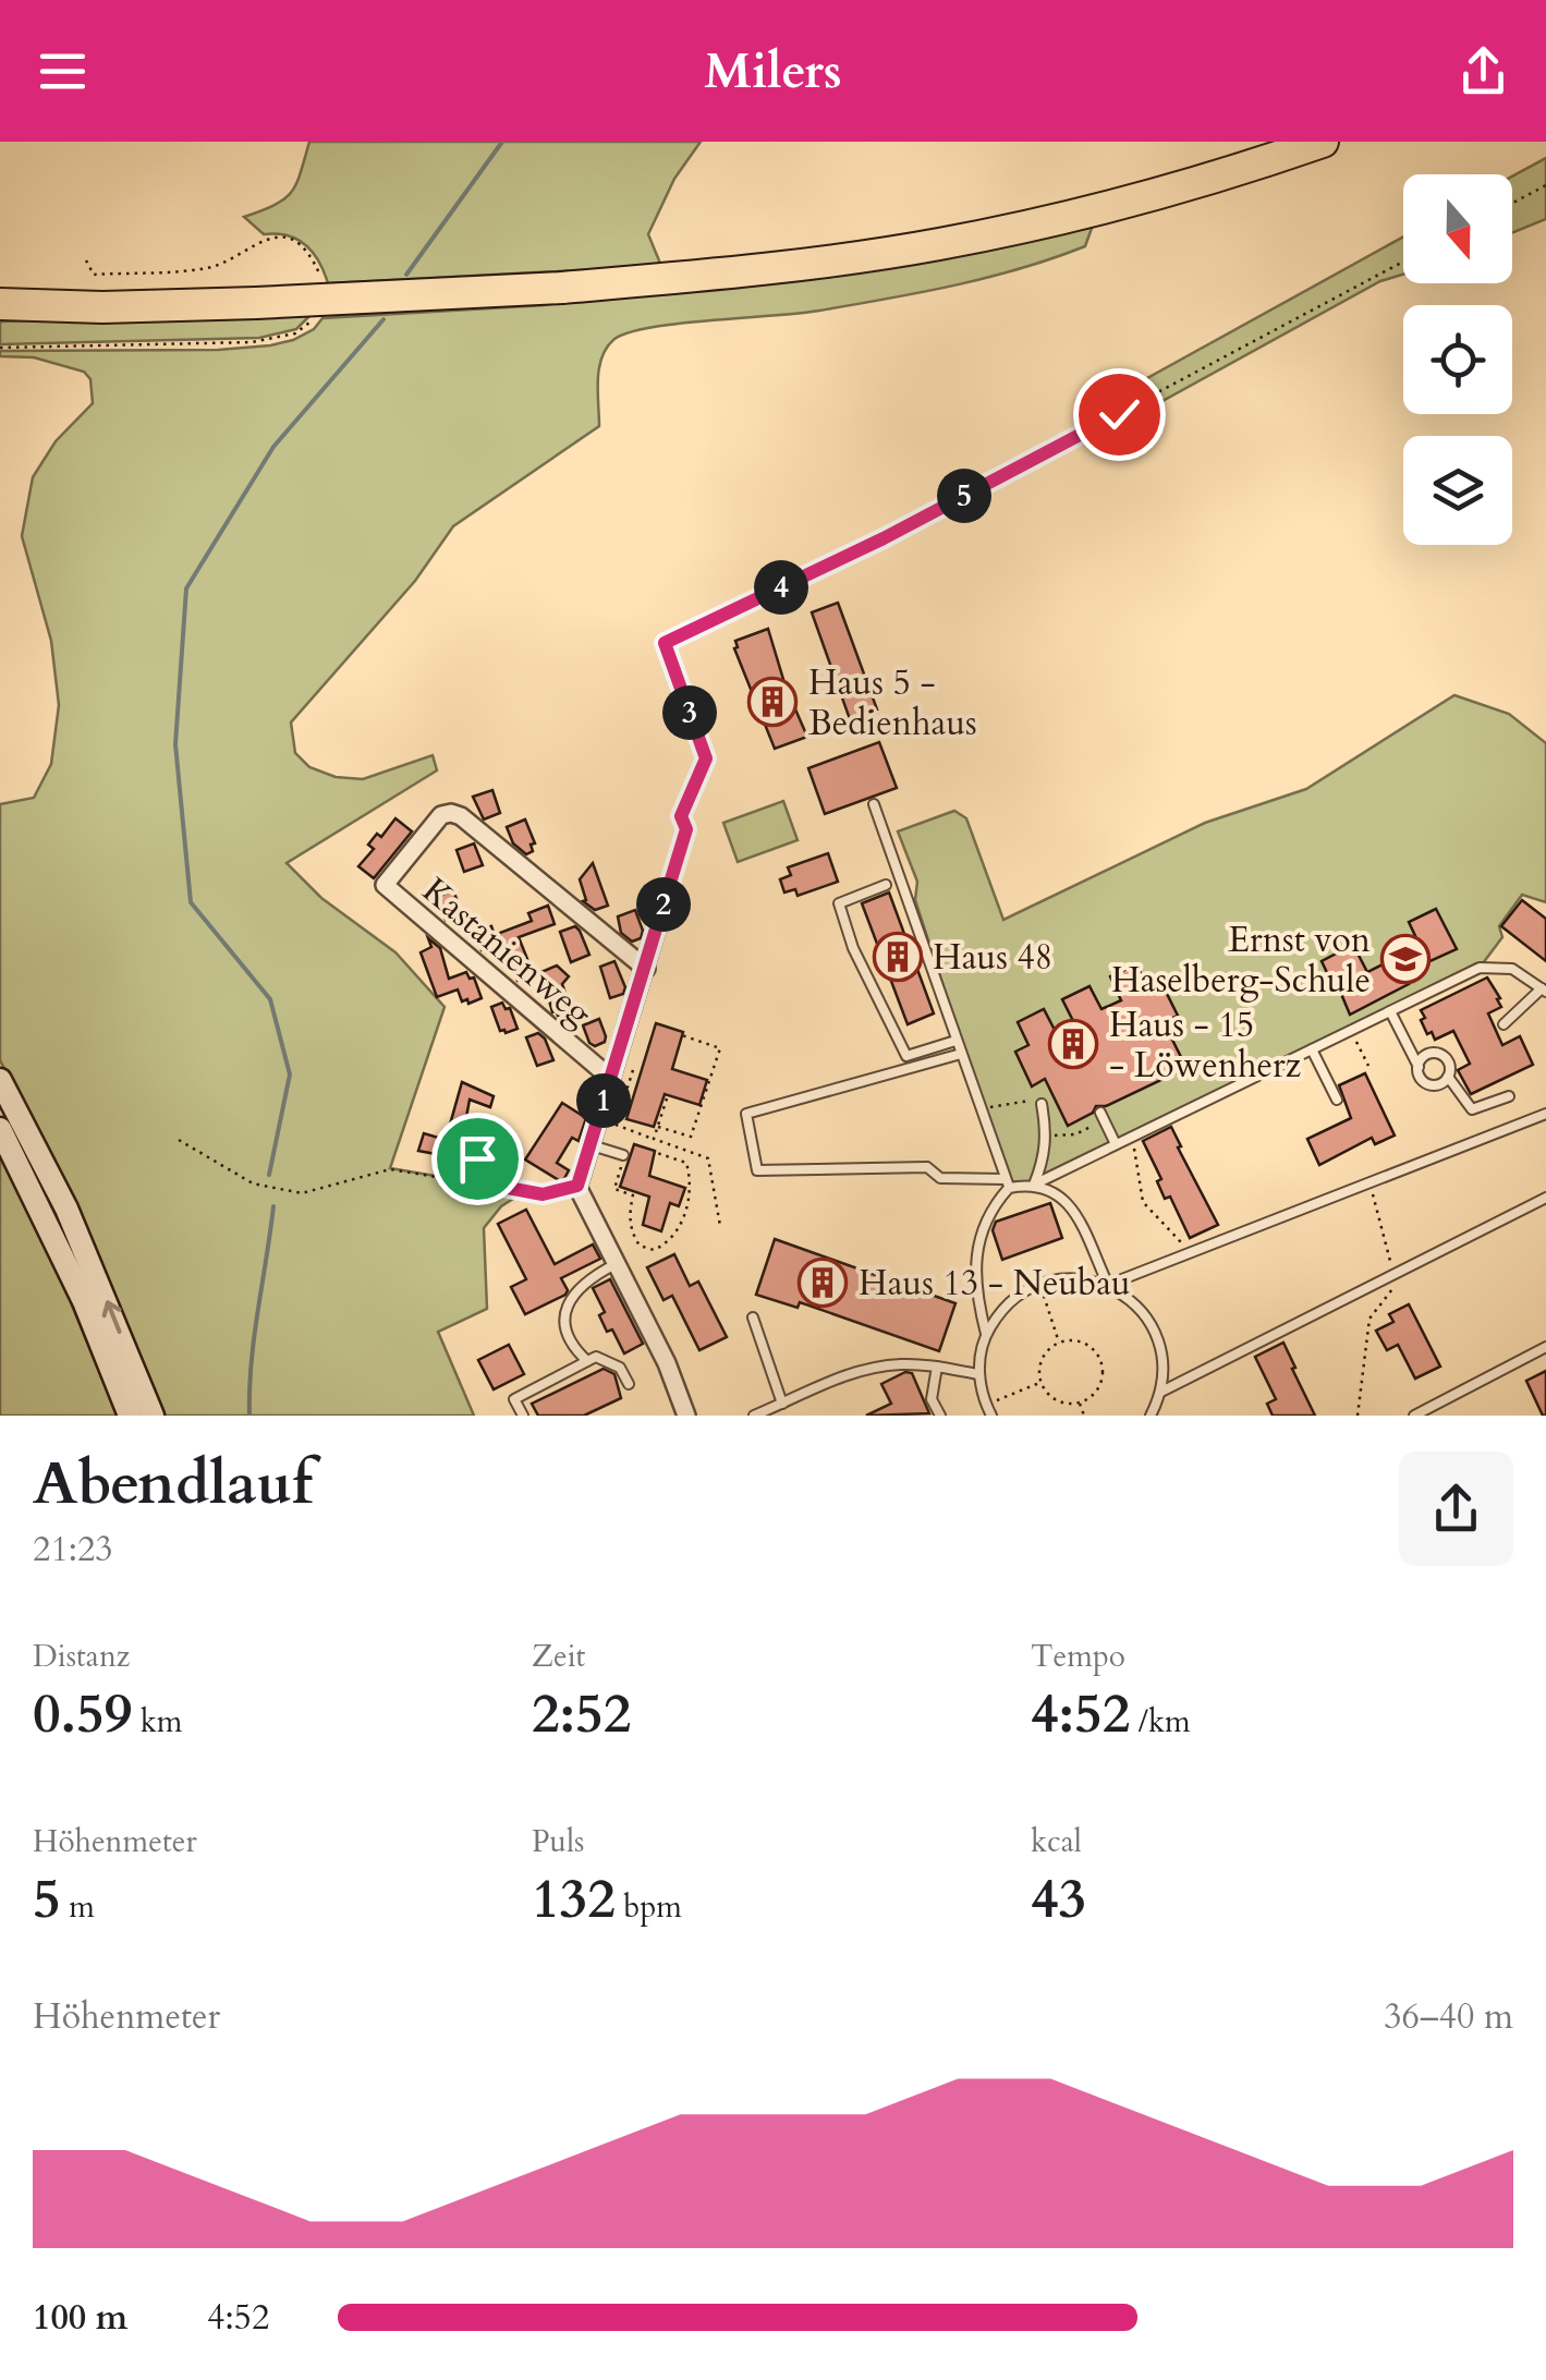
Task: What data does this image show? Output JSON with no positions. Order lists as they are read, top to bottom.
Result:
{
  "streets": {
    "street": ["Kastanienweg"]
  },
  "places": {
    "building": [
      "Haus 5 - Bedienhaus",
      "Haus 48",
      "Haus - 15 - Löwenherz",
      "Haus 13 - Neubau"
    ],
    "school or university": ["Ernst von Haselberg-Schule"]
  },
  "north": "bottom",
  "page": {
    "header": "Milers",
    "pins": [
      "5",
      "4",
      "3",
      "2",
      "1"
    ],
    "heading": ["Abendlauf", "21:23"],
    "stats": [
      ["Distanz", "0.59 km"],
      ["Zeit", "2:52"],
      ["Tempo", "4:52 /km"],
      ["Höhenmeter", "5 m"],
      ["Puls", "132 bpm"],
      ["kcal", "43"]
    ],
    "chart": ["Höhenmeter", "36–40 m"],
    "list": [
      {
        "name": "100 m",
        "note": "4:52"
      }
    ]
  }
}
